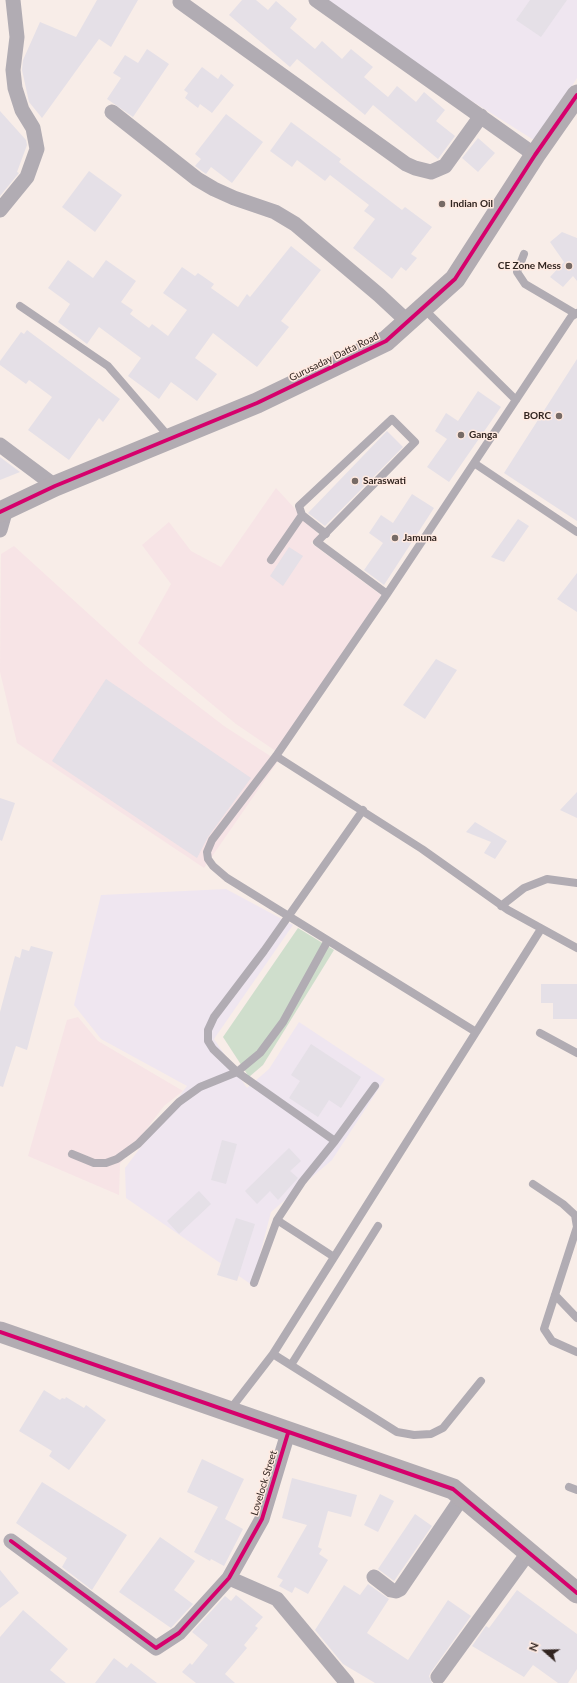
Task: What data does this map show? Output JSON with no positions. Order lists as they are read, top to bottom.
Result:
{
  "streets": {
    "street": ["Gurusaday Datta Road", "Lovelock Street"]
  },
  "places": [
    "Indian Oil",
    "CE Zone Mess",
    "BORC",
    "Ganga",
    "Saraswati",
    "Jamuna"
  ],
  "north": "left"
}
